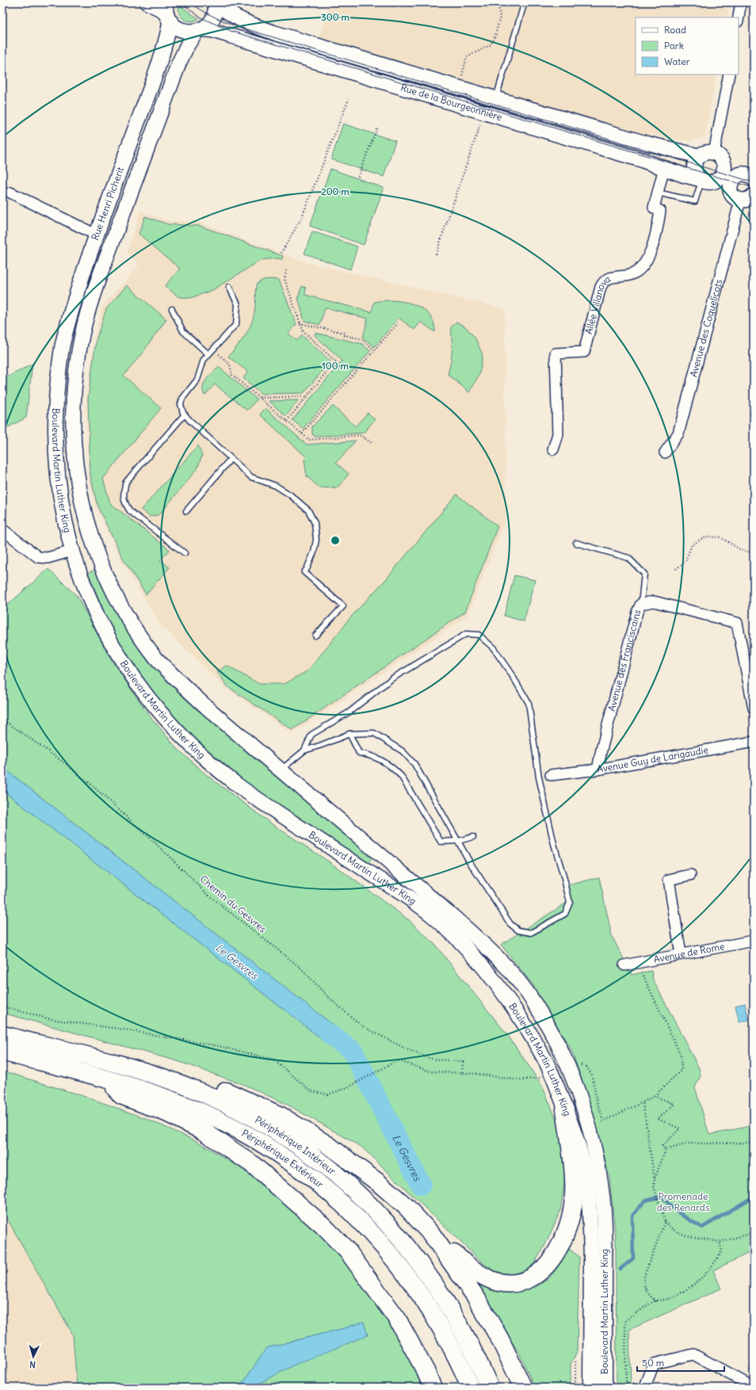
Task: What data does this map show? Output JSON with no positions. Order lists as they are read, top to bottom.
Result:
{
  "streets": {
    "highway": ["Périphérique Intérieur", "Périphérique Extérieur"],
    "main road": ["Rue de la Bourgeonnière", "Rue Henri Picherit", "Boulevard Martin Luther King"],
    "street": [
      "Allée Villanova",
      "Avenue des Coquelicots",
      "Avenue des Franciscains",
      "Avenue Guy de Larigaudie",
      "Avenue de Rome"
    ],
    "path": ["Chemin du Gesvres"]
  },
  "crossings": [
    ["Rue de la Bourgeonnière", "Rue Henri Picherit"],
    ["Rue de la Bourgeonnière", "Allée Villanova"],
    ["Rue de la Bourgeonnière", "Avenue des Coquelicots"],
    ["Rue Henri Picherit", "Boulevard Martin Luther King"],
    ["Avenue des Franciscains", "Avenue Guy de Larigaudie"]
  ],
  "water": ["Le Gesvres"],
  "parks": ["Promenade des Renards"],
  "legend": ["Road", "Park", "Water"],
  "scale_bar": "50 m",
  "north": "bottom",
  "rings": ["300 m", "200 m", "100 m"]
}
